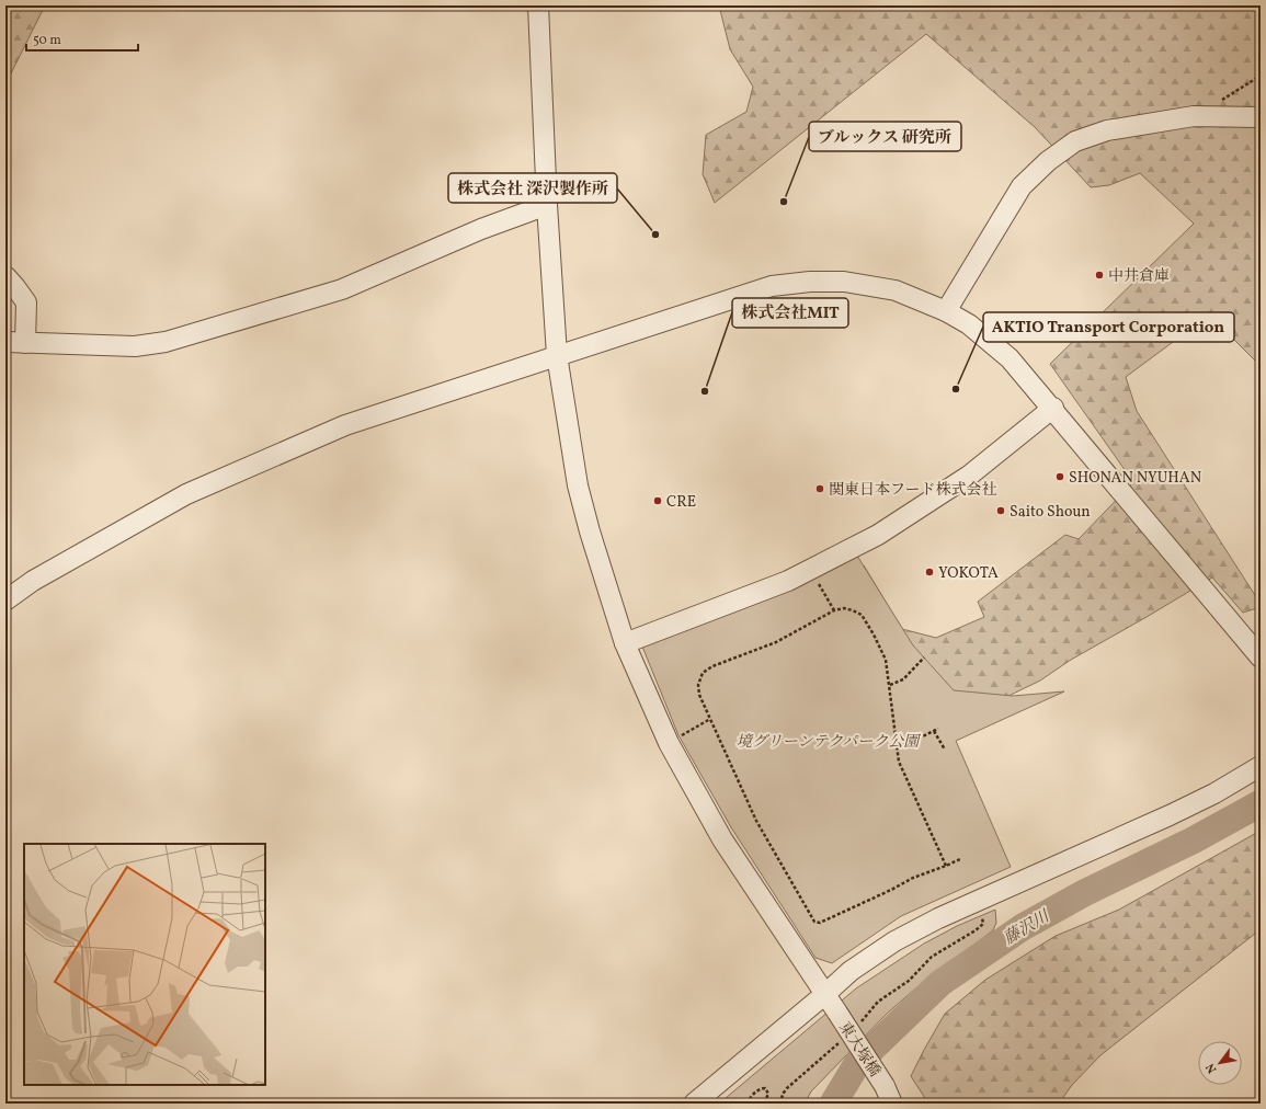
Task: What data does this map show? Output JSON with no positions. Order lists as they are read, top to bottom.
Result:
{
  "streets": {
    "street": ["東大塚橋"]
  },
  "water": ["藤沢川"],
  "parks": ["境グリーンテクパーク公園"],
  "places": [
    "ブルックス 研究所",
    "株式会社 深沢製作所",
    "中井倉庫",
    "AKTIO Transport Corporation",
    "株式会社MIT",
    "SHONAN NYUHAN",
    "関東日本フード株式会社",
    "CRE",
    "Saito Shoun",
    "YOKOTA"
  ],
  "scale_bar": "50 m",
  "north": "bottom left"
}
